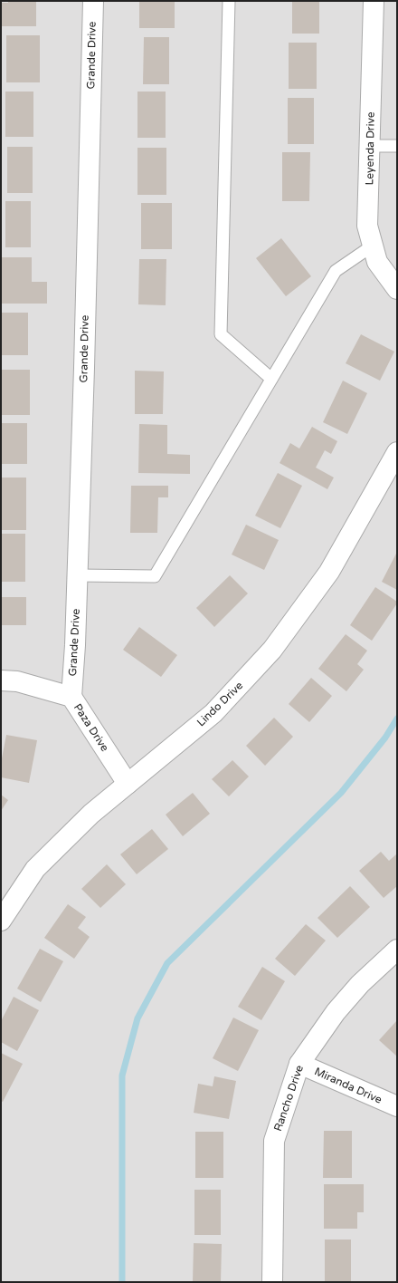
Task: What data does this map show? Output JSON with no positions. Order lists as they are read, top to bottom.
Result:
{
  "streets": {
    "street": [
      "Grande Drive",
      "Leyenda Drive",
      "Lindo Drive",
      "Paza Drive",
      "Miranda Drive",
      "Rancho Drive"
    ]
  },
  "crossings": [
    ["Grande Drive", "Paza Drive"],
    ["Lindo Drive", "Paza Drive"],
    ["Miranda Drive", "Rancho Drive"]
  ]
}
